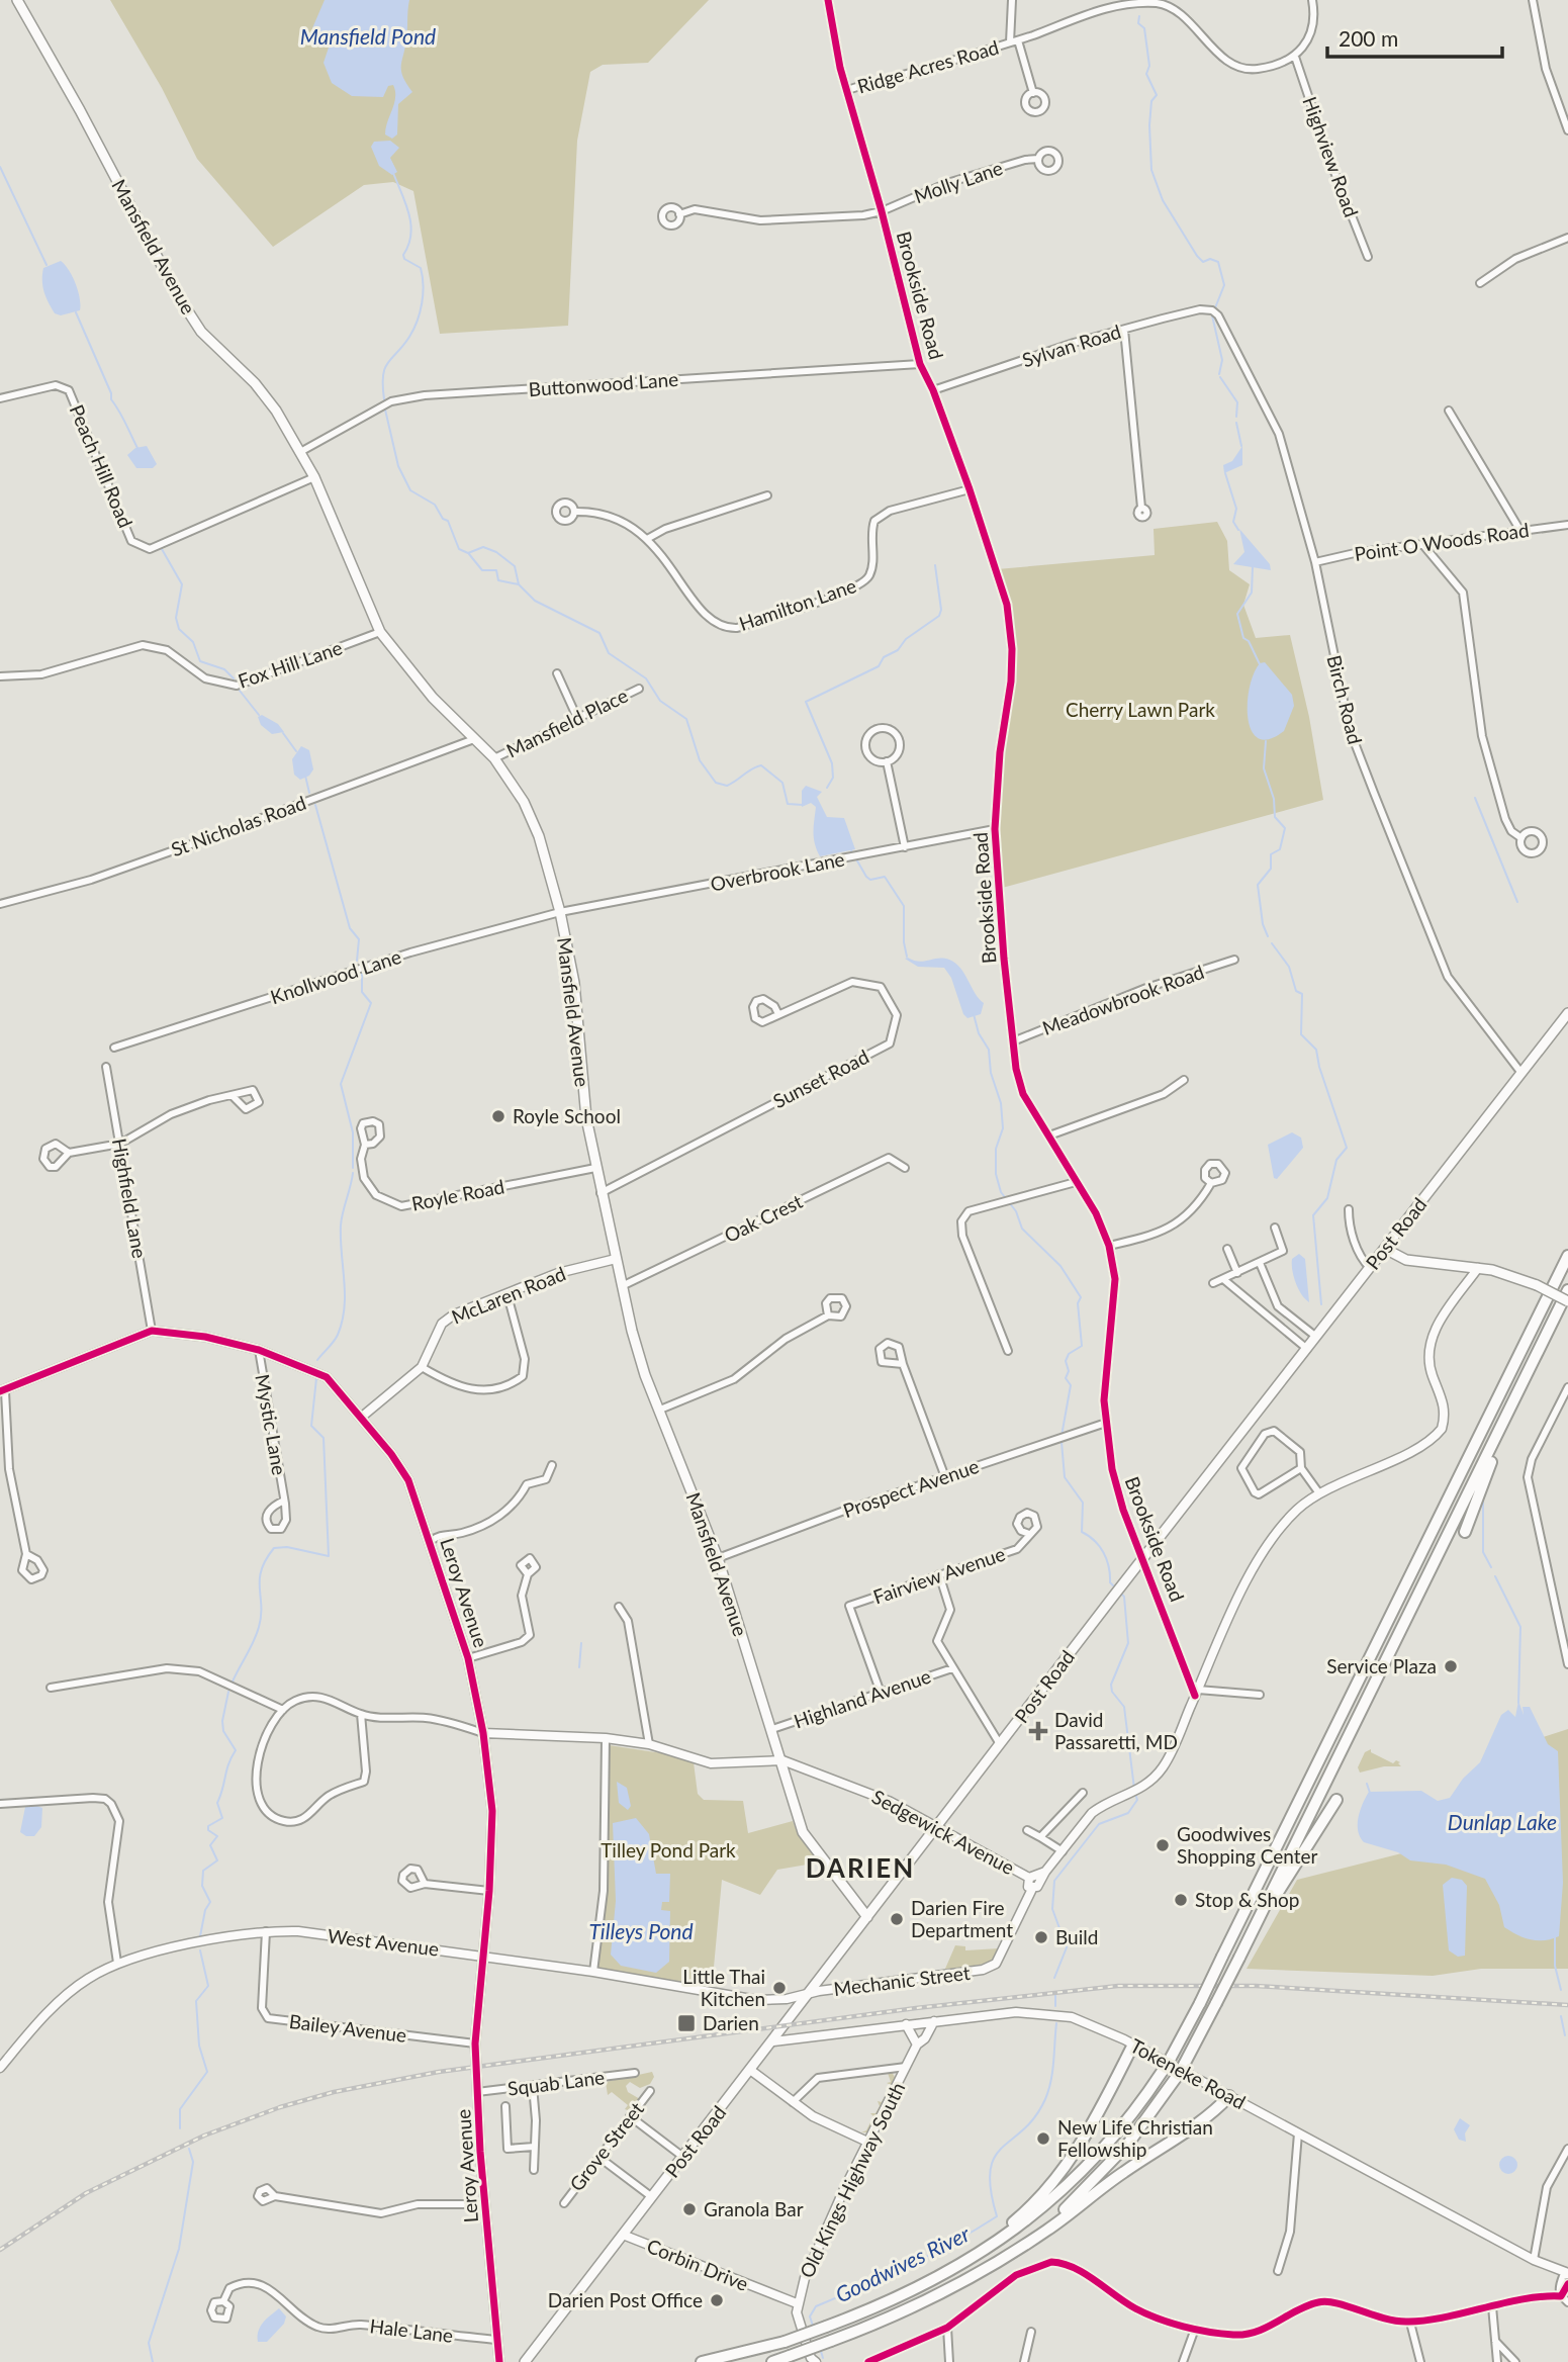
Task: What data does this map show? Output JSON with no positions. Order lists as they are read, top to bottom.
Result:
{
  "streets": {
    "main road": ["Mansfield Avenue", "Post Road"],
    "street": [
      "Ridge Acres Road",
      "Highview Road",
      "Molly Lane",
      "Brookside Road",
      "Sylvan Road",
      "Buttonwood Lane",
      "Peach Hill Road",
      "Point O Woods Road",
      "Hamilton Lane",
      "Fox Hill Lane",
      "Birch Road",
      "Mansfield Place",
      "St Nicholas Road",
      "Overbrook Lane",
      "Knollwood Lane",
      "Meadowbrook Road",
      "Sunset Road",
      "Royle Road",
      "Highfield Lane",
      "Oak Crest",
      "McLaren Road",
      "Mystic Lane",
      "Prospect Avenue",
      "Fairview Avenue",
      "Leroy Avenue",
      "Highland Avenue",
      "Sedgewick Avenue",
      "West Avenue",
      "Mechanic Street",
      "Bailey Avenue",
      "Tokeneke Road",
      "Squab Lane",
      "Grove Street",
      "Old Kings Highway South",
      "Corbin Drive",
      "Hale Lane"
    ]
  },
  "crossings": [
    ["Ridge Acres Road", "Highview Road"],
    ["Ridge Acres Road", "Brookside Road"],
    ["Molly Lane", "Brookside Road"],
    ["Mansfield Avenue", "Buttonwood Lane"],
    ["Mansfield Avenue", "Peach Hill Road"],
    ["Mansfield Avenue", "Fox Hill Lane"],
    ["Mansfield Avenue", "Mansfield Place"],
    ["Mansfield Avenue", "St Nicholas Road"],
    ["Mansfield Avenue", "Overbrook Lane"],
    ["Mansfield Avenue", "Knollwood Lane"],
    ["Mansfield Avenue", "Sunset Road"],
    ["Mansfield Avenue", "Royle Road"],
    ["Mansfield Avenue", "Oak Crest"],
    ["Mansfield Avenue", "Post Road"],
    ["Mansfield Avenue", "McLaren Road"],
    ["Mansfield Avenue", "Prospect Avenue"],
    ["Mansfield Avenue", "Highland Avenue"],
    ["Mansfield Avenue", "Sedgewick Avenue"],
    ["Brookside Road", "Sylvan Road"],
    ["Brookside Road", "Buttonwood Lane"],
    ["Brookside Road", "Hamilton Lane"],
    ["Brookside Road", "Overbrook Lane"],
    ["Brookside Road", "Meadowbrook Road"],
    ["Brookside Road", "Post Road"],
    ["Brookside Road", "Prospect Avenue"],
    ["Sylvan Road", "Birch Road"],
    ["Point O Woods Road", "Birch Road"],
    ["Birch Road", "Post Road"],
    ["Overbrook Lane", "Knollwood Lane"],
    ["Highfield Lane", "Leroy Avenue"],
    ["Post Road", "Sedgewick Avenue"],
    ["Post Road", "West Avenue"],
    ["Post Road", "Mechanic Street"],
    ["Post Road", "Tokeneke Road"],
    ["Post Road", "Corbin Drive"],
    ["McLaren Road", "Leroy Avenue"],
    ["Mystic Lane", "Leroy Avenue"],
    ["Fairview Avenue", "Highland Avenue"],
    ["Leroy Avenue", "Sedgewick Avenue"],
    ["Leroy Avenue", "West Avenue"],
    ["Leroy Avenue", "Bailey Avenue"],
    ["Leroy Avenue", "Squab Lane"],
    ["Leroy Avenue", "Hale Lane"],
    ["Sedgewick Avenue", "Mechanic Street"],
    ["West Avenue", "Mechanic Street"],
    ["West Avenue", "Bailey Avenue"],
    ["Tokeneke Road", "Old Kings Highway South"],
    ["Old Kings Highway South", "Corbin Drive"]
  ],
  "districts": ["DARIEN"],
  "water": [
    "Mansfield Pond",
    "Dunlap Lake",
    "Tilleys Pond",
    "Goodwives River"
  ],
  "parks": ["Cherry Lawn Park", "Tilley Pond Park"],
  "places": {
    "other": [
      "Royle School",
      "Service Plaza",
      "Goodwives Shopping Center",
      "Stop & Shop",
      "Darien Fire Department",
      "Build",
      "Little Thai Kitchen",
      "New Life Christian Fellowship",
      "Granola Bar",
      "Darien Post Office"
    ],
    "health": ["David Passaretti, MD"],
    "transit": ["Darien"]
  },
  "scale_bar": "200 m"
}
